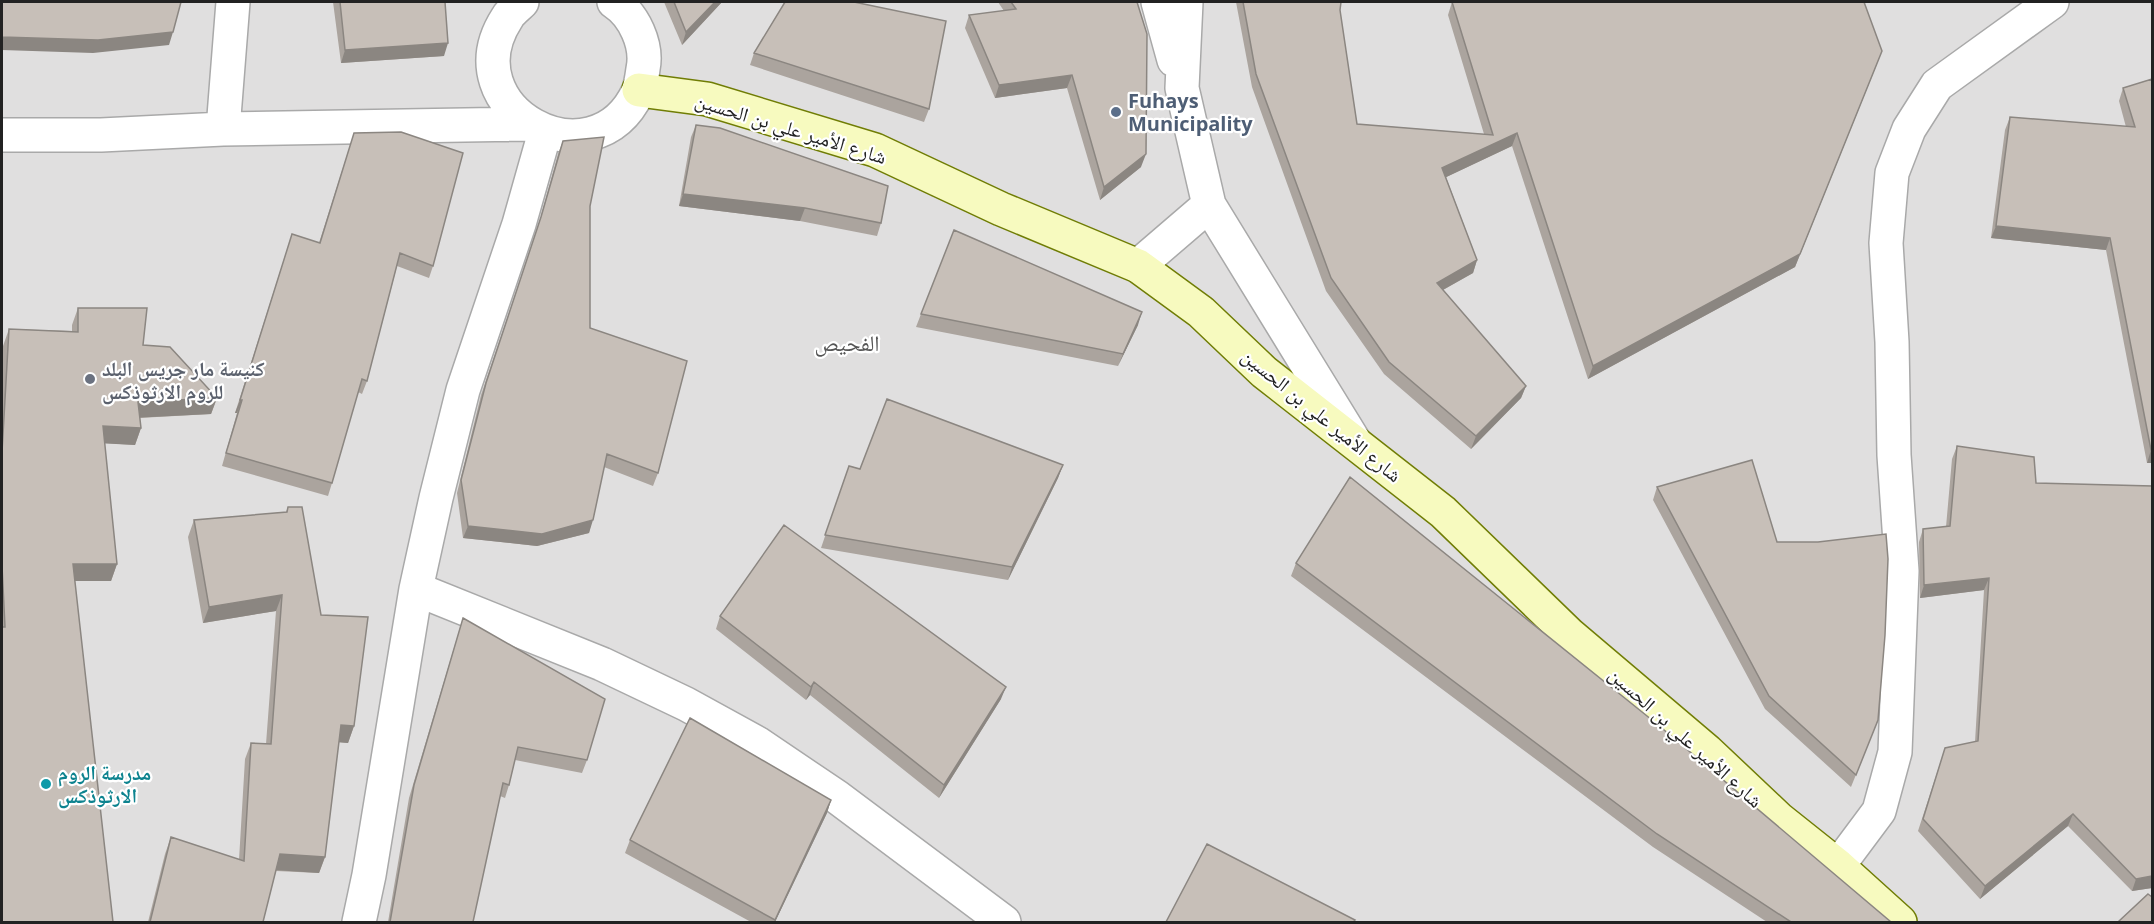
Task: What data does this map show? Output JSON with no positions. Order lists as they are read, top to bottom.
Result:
{
  "streets": {
    "street": ["شارع الأمير علي بن الحسين"]
  },
  "districts": ["الفحيص"],
  "places": ["Fuhays Municipality", "كنيسة مار جريس البلد للروم الارثوذكس", "مدرسة الروم الارثوذكس"]
}
